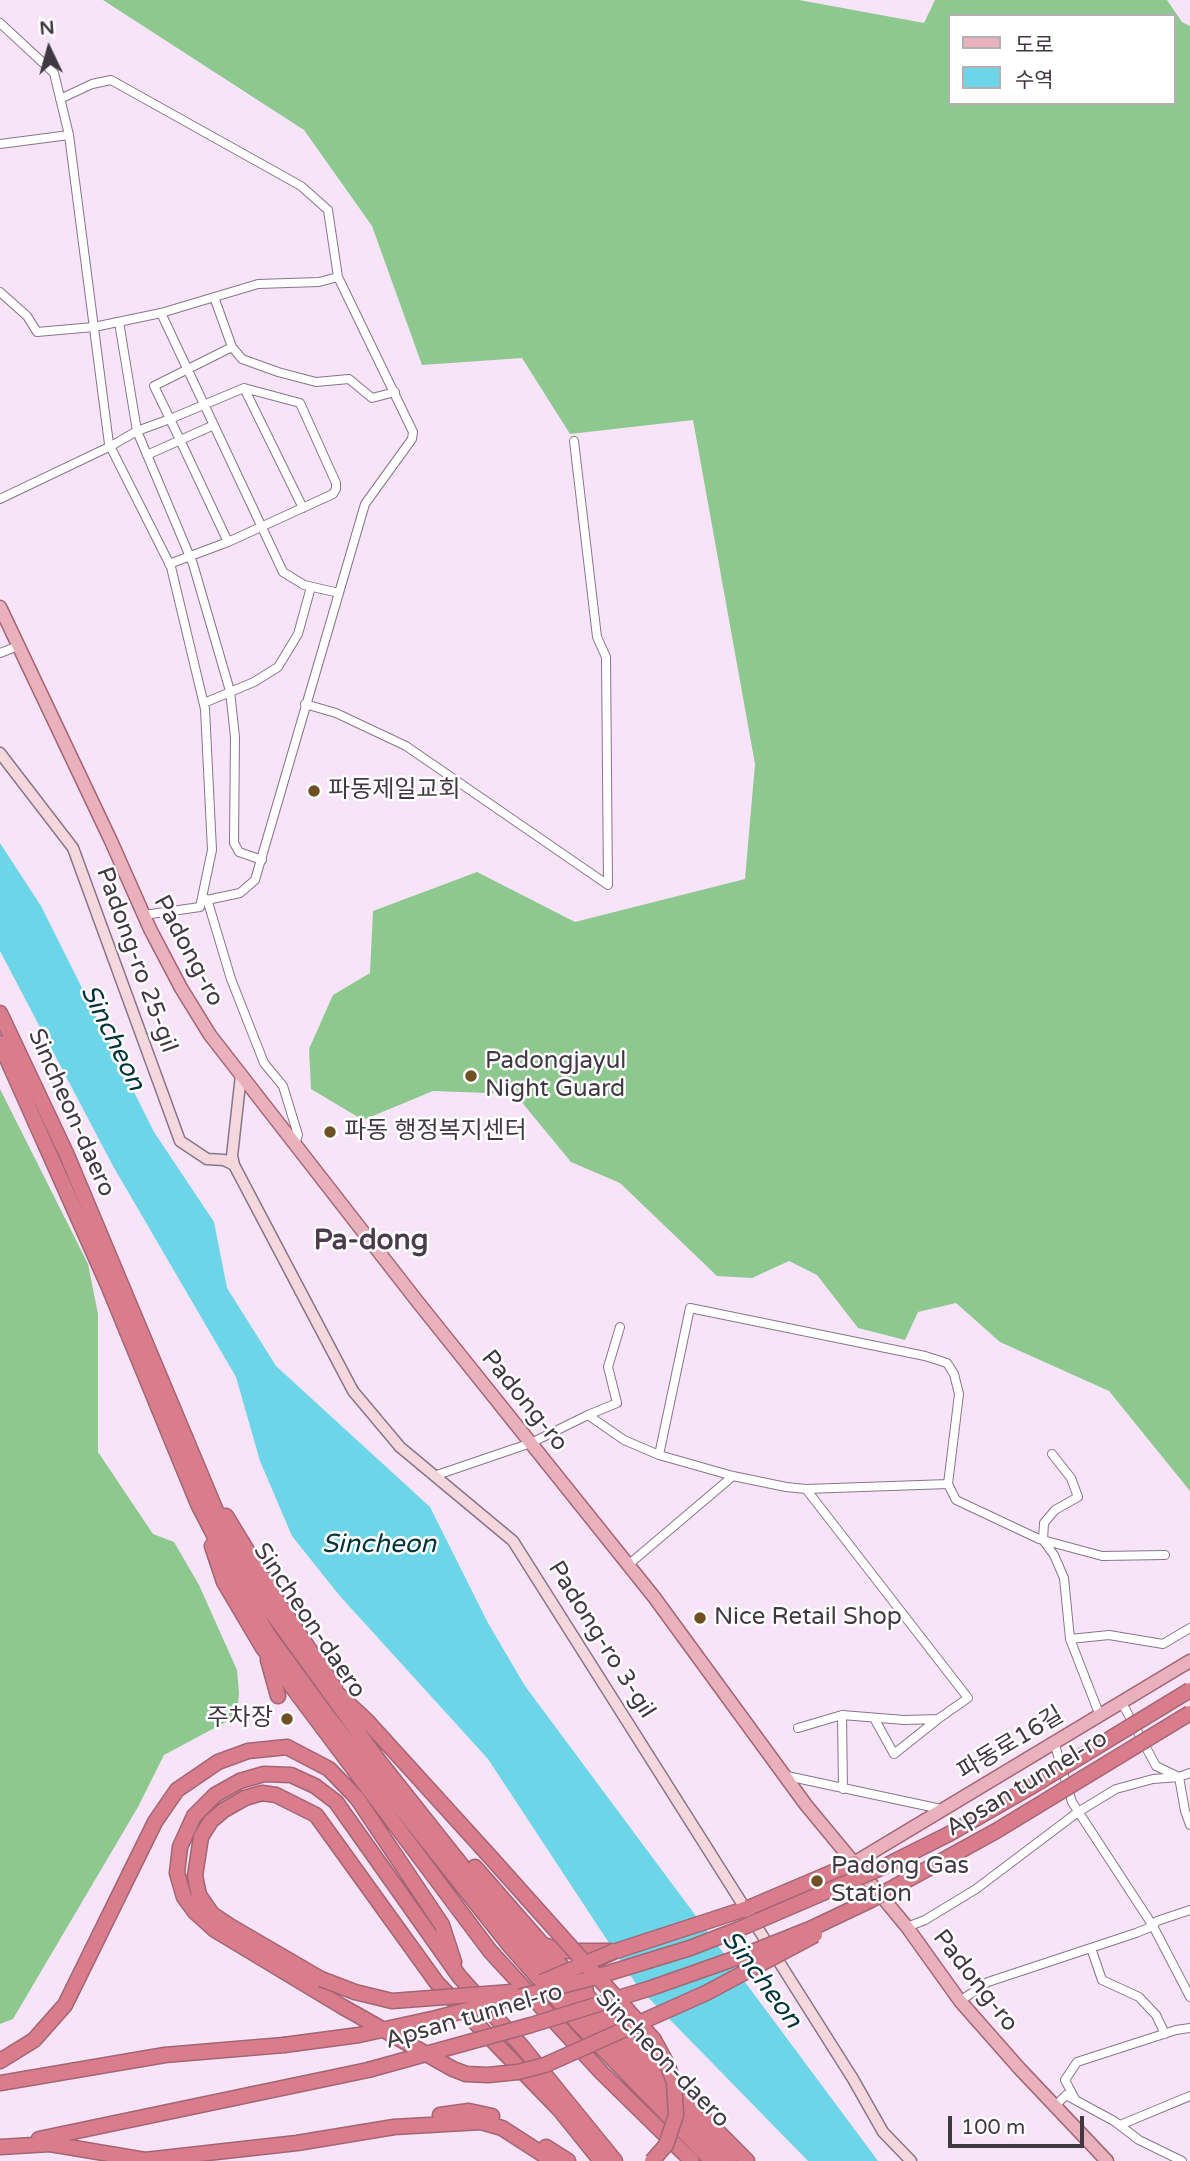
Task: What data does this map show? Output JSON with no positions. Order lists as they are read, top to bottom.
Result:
{
  "streets": {
    "highway": ["Sincheon-daero", "Apsan tunnel-ro"],
    "main road": ["Padong-ro", "파동로16길"],
    "street": ["Padong-ro 25-gil", "Padong-ro 3-gil"]
  },
  "crossings": [
    ["Padong-ro", "파동로16길"],
    ["Padong-ro 25-gil", "Padong-ro 3-gil"],
    ["Sincheon-daero", "Apsan tunnel-ro"]
  ],
  "districts": ["Pa-dong"],
  "water": ["Sincheon"],
  "places": [
    "파동제일교회",
    "Padongjayul Night Guard",
    "파동 행정복지센터",
    "Nice Retail Shop",
    "주차장",
    "Padong Gas Station"
  ],
  "legend": ["도로", "수역"],
  "scale_bar": "100 m",
  "north": "top"
}
